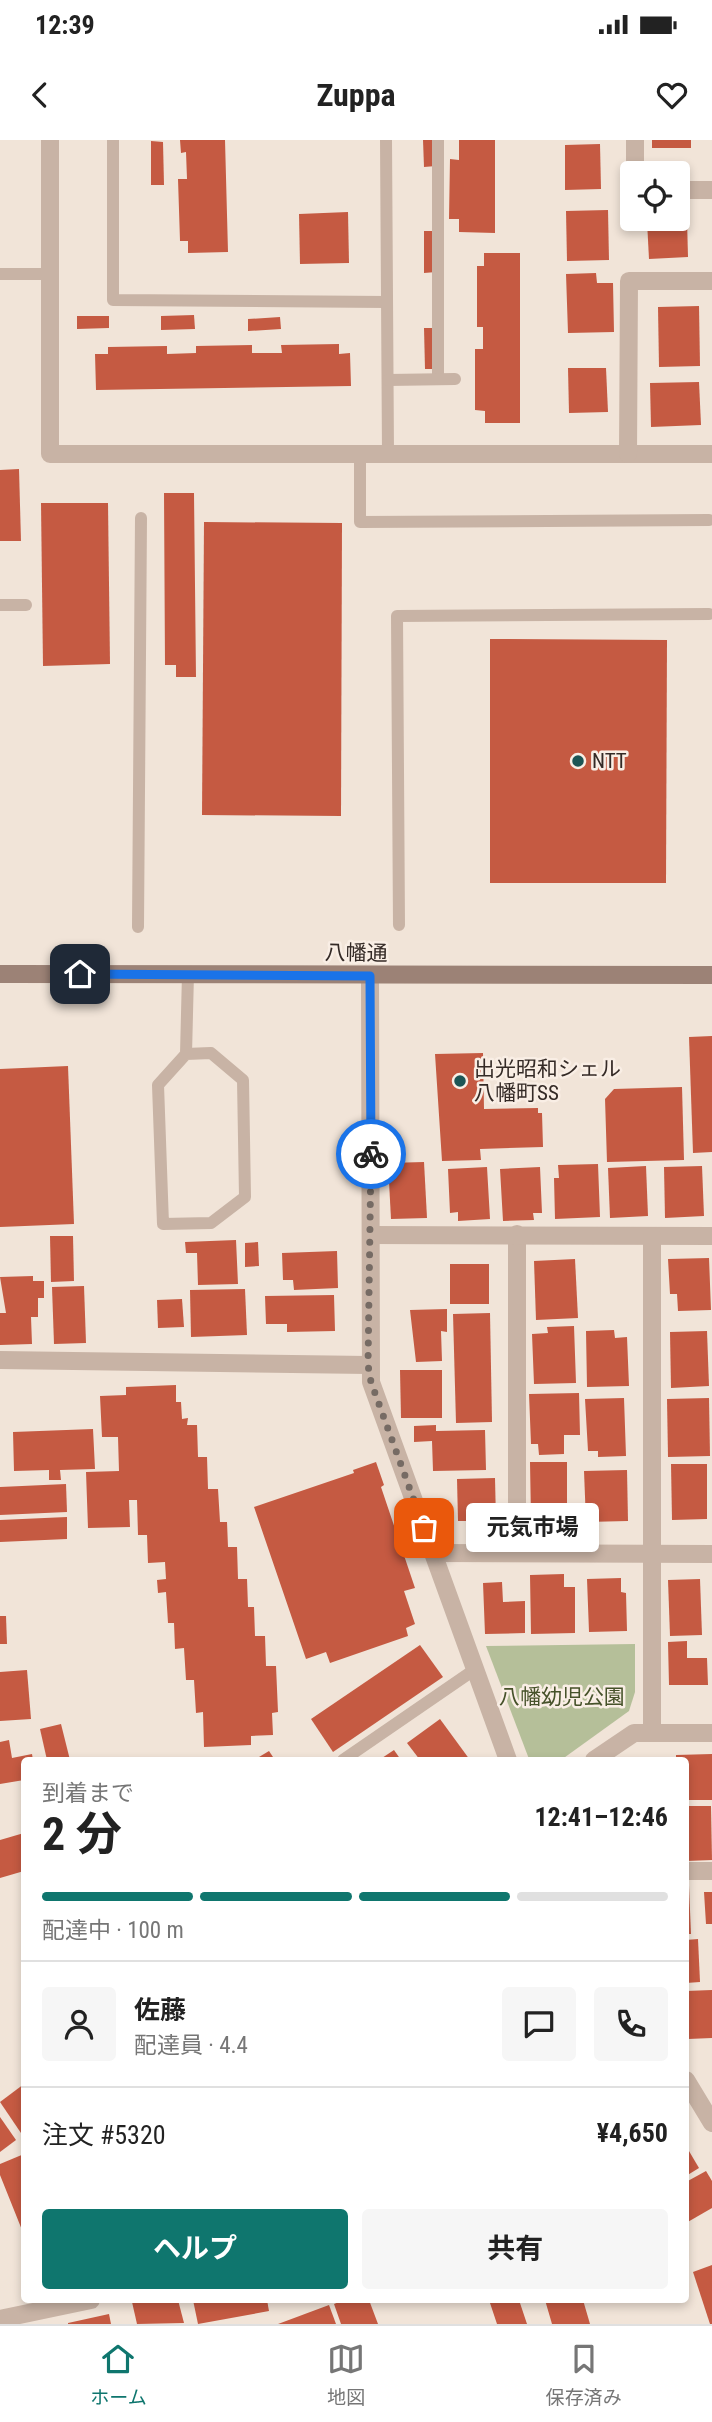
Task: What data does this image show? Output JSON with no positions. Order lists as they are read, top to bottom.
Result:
{
  "streets": {
    "street": ["八幡通"]
  },
  "parks": ["八幡幼児公園"],
  "places": ["NTT", "出光昭和シェル 八幡町SS", "元気市場"],
  "page": {
    "status": "12:39",
    "header": "Zuppa",
    "bubble": "元気市場",
    "heading": ["2 分", "到着まで", "12:41–12:46"],
    "panel": [
      "佐藤",
      "配達員 · 4.4",
      "注文 #5320",
      "¥4,650"
    ],
    "bar": "配達中 · 100 m",
    "buttons": ["ヘルプ", "共有"],
    "tabs": ["ホーム", "地図", "保存済み"]
  }
}
